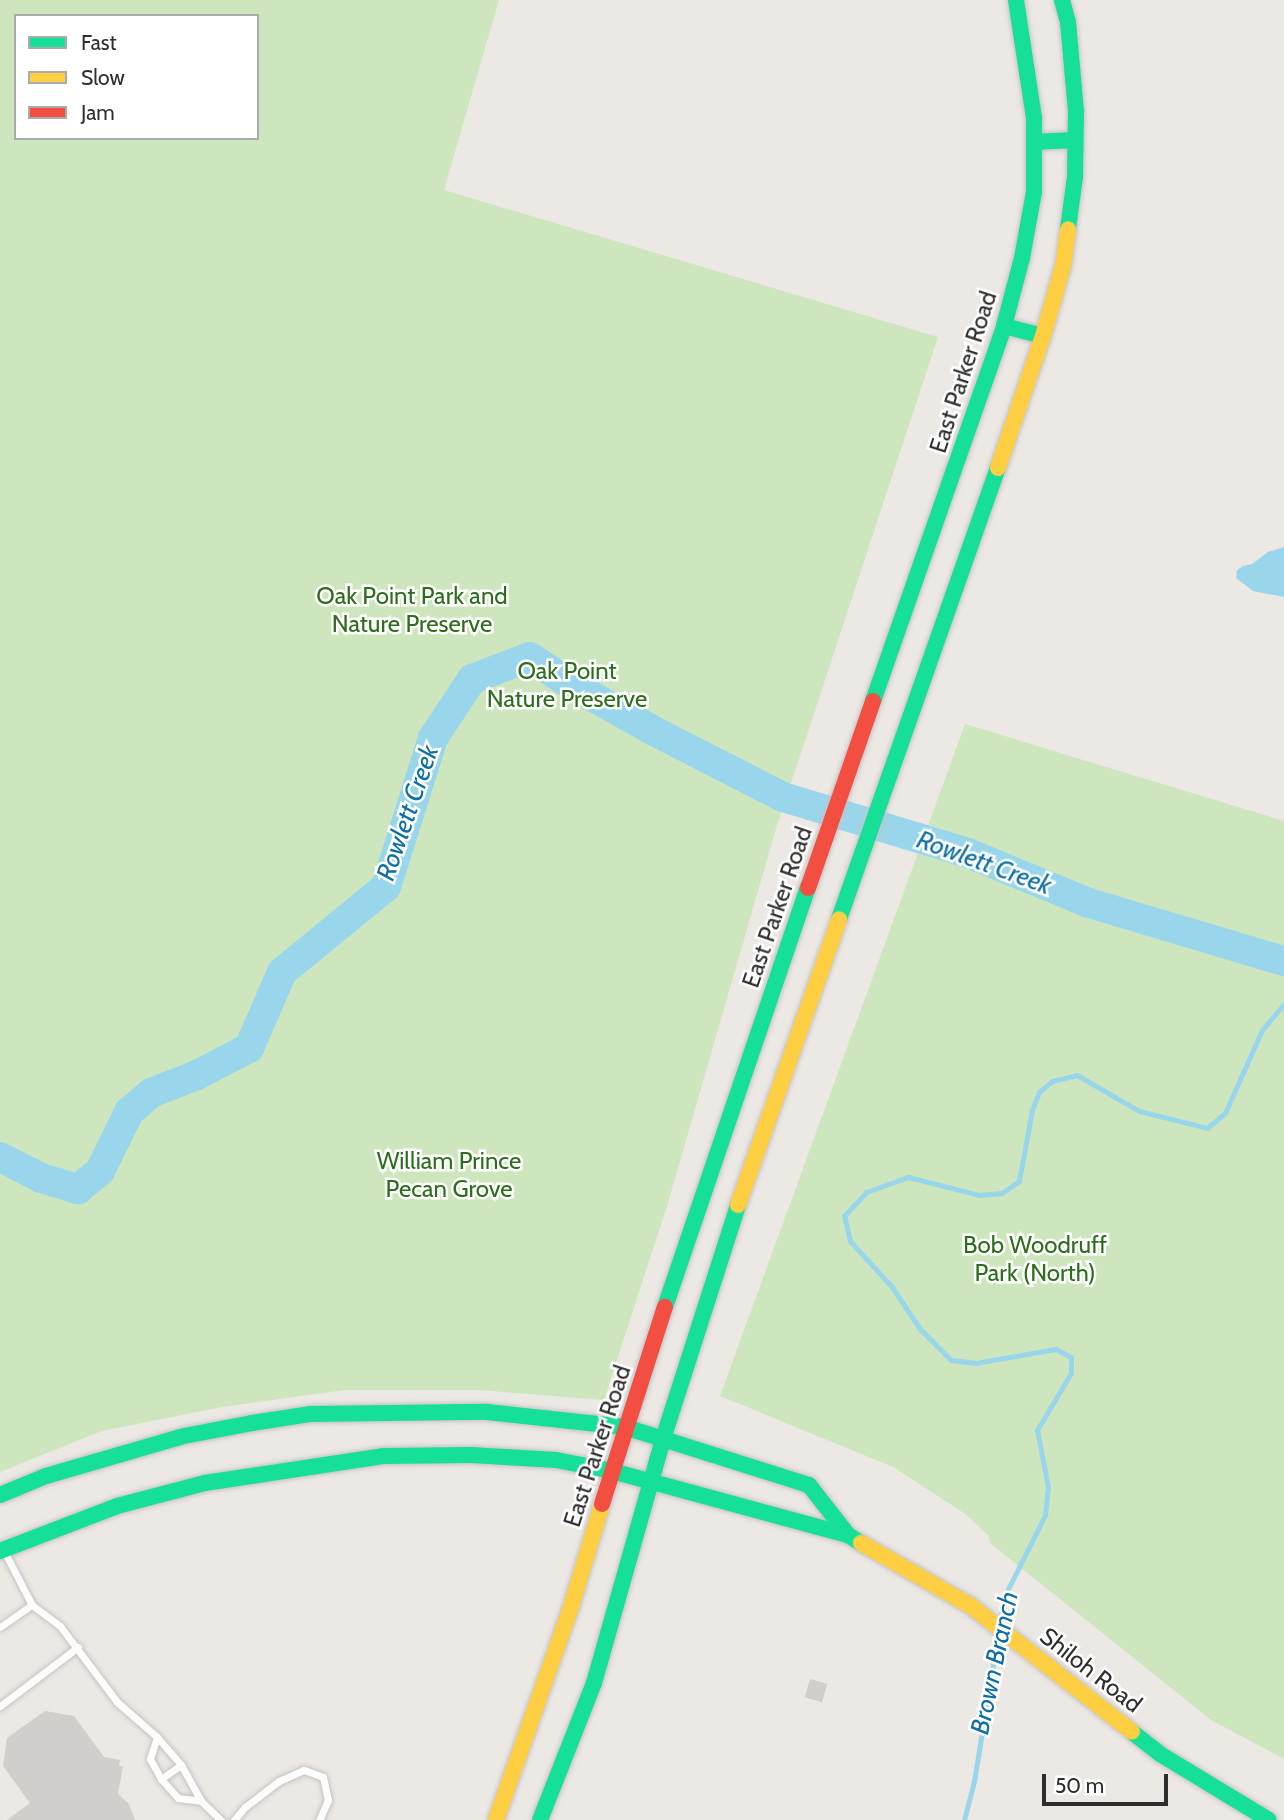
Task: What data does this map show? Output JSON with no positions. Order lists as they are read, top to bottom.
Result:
{
  "streets": {
    "main road": ["East Parker Road", "Shiloh Road"]
  },
  "crossings": [
    ["East Parker Road", "Shiloh Road"]
  ],
  "water": ["Rowlett Creek", "Brown Branch"],
  "parks": [
    "Oak Point Park and Nature Preserve",
    "Oak Point Nature Preserve",
    "William Prince Pecan Grove",
    "Bob Woodruff Park (North)"
  ],
  "legend": ["Fast", "Slow", "Jam"],
  "scale_bar": "50 m"
}
